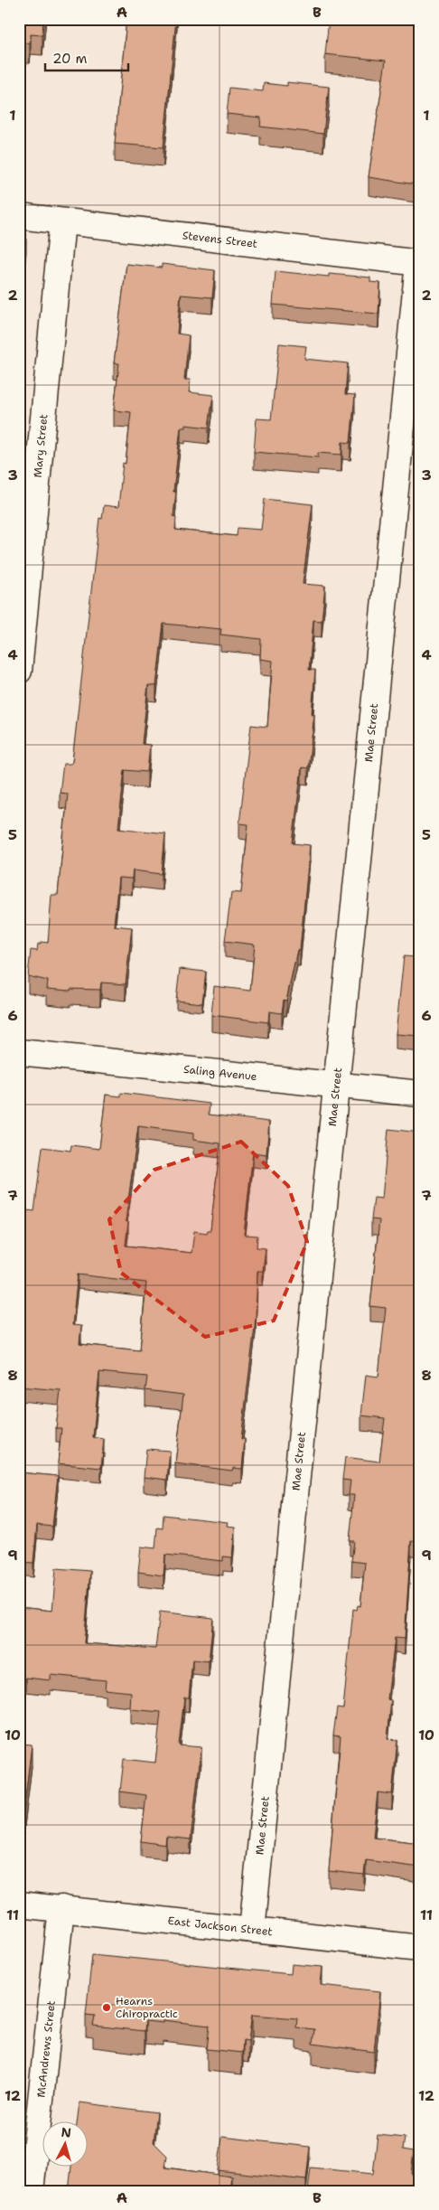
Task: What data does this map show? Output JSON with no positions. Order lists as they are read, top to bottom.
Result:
{
  "streets": {
    "street": [
      "Stevens Street",
      "Mary Street",
      "Mae Street",
      "Saling Avenue",
      "East Jackson Street",
      "McAndrews Street"
    ]
  },
  "crossings": [
    ["Stevens Street", "Mary Street"],
    ["Stevens Street", "Mae Street"],
    ["Mae Street", "Saling Avenue"],
    ["Mae Street", "East Jackson Street"],
    ["East Jackson Street", "McAndrews Street"]
  ],
  "places": ["Hearns Chiropractic"],
  "scale_bar": "20 m",
  "north": "top",
  "grid": {
    "columns": ["A", "B"],
    "rows": [
      "1",
      "2",
      "3",
      "4",
      "5",
      "6",
      "7",
      "8",
      "9",
      "10",
      "11",
      "12"
    ]
  }
}
